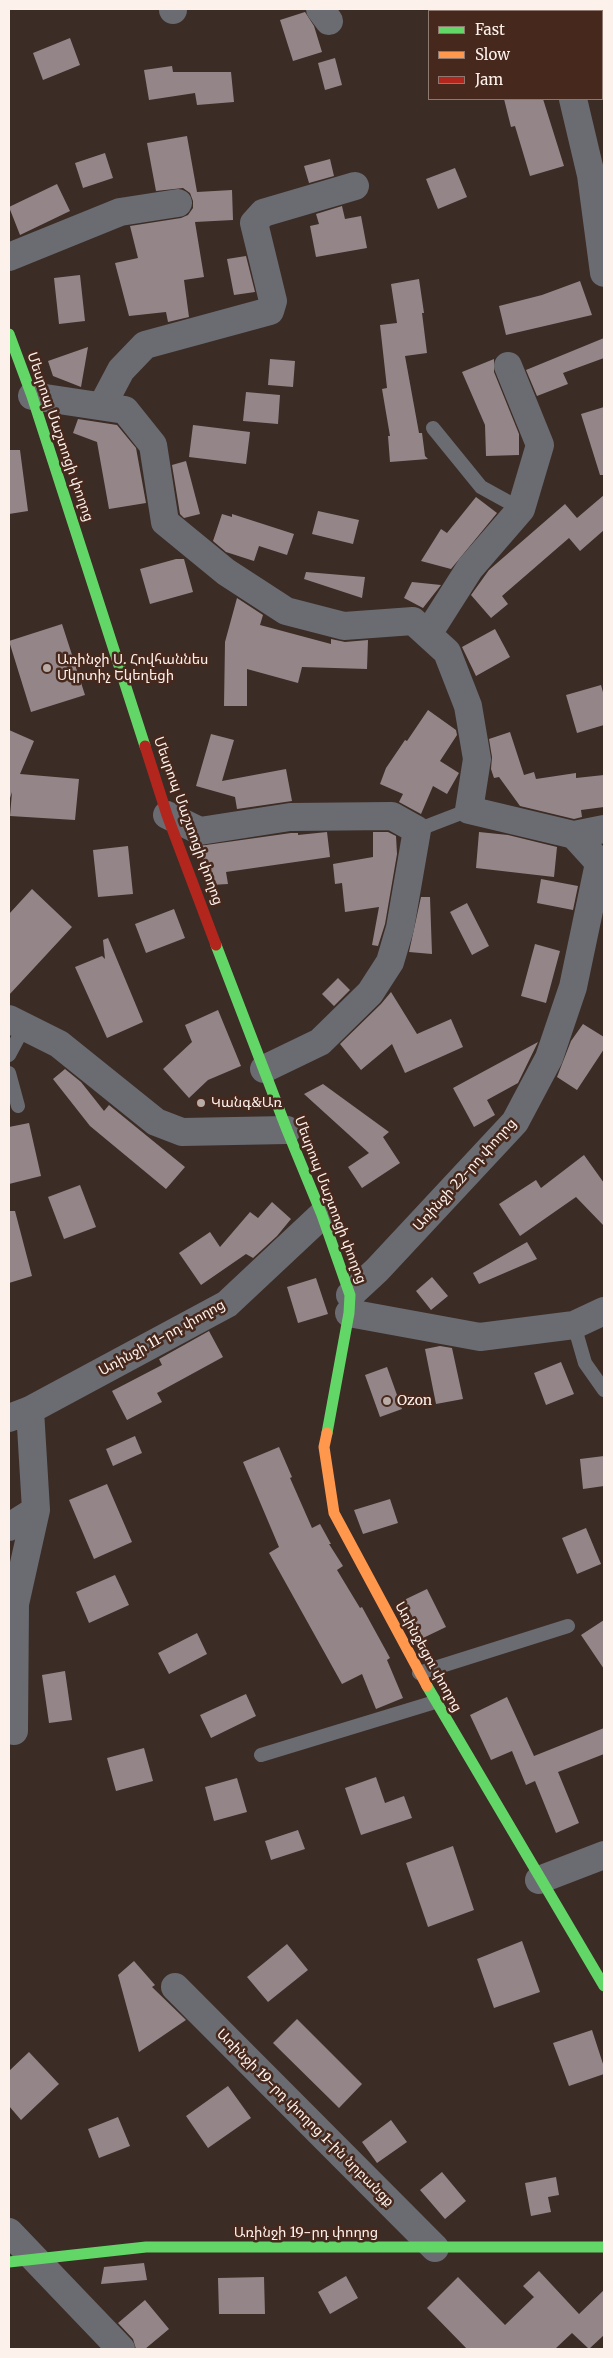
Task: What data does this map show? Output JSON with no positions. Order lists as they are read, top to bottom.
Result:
{
  "streets": {
    "street": [
      "Մեսրոպ Մաշտոցի փողոց",
      "Առինջի 22-րդ փողոց",
      "Առինջի 11-րդ փողոց",
      "Առինջեցու փողոց",
      "Առինջի 19-րդ փողոց 1-ին նրբանցք",
      "Առինջի 19-րդ փողոց"
    ]
  },
  "crossings": [
    ["Մեսրոպ Մաշտոցի փողոց", "Առինջի 22-րդ փողոց"],
    ["Մեսրոպ Մաշտոցի փողոց", "Առինջի 11-րդ փողոց"],
    ["Մեսրոպ Մաշտոցի փողոց", "Առինջեցու փողոց"],
    ["Առինջի 22-րդ փողոց", "Առինջեցու փողոց"],
    ["Առինջի 19-րդ փողոց 1-ին նրբանցք", "Առինջի 19-րդ փողոց"]
  ],
  "places": ["Առինջի Ս. Հովհաննես Մկրտիչ Եկեղեցի", "Կանգ&Առ", "Ozon"],
  "legend": ["Fast", "Slow", "Jam"]
}
